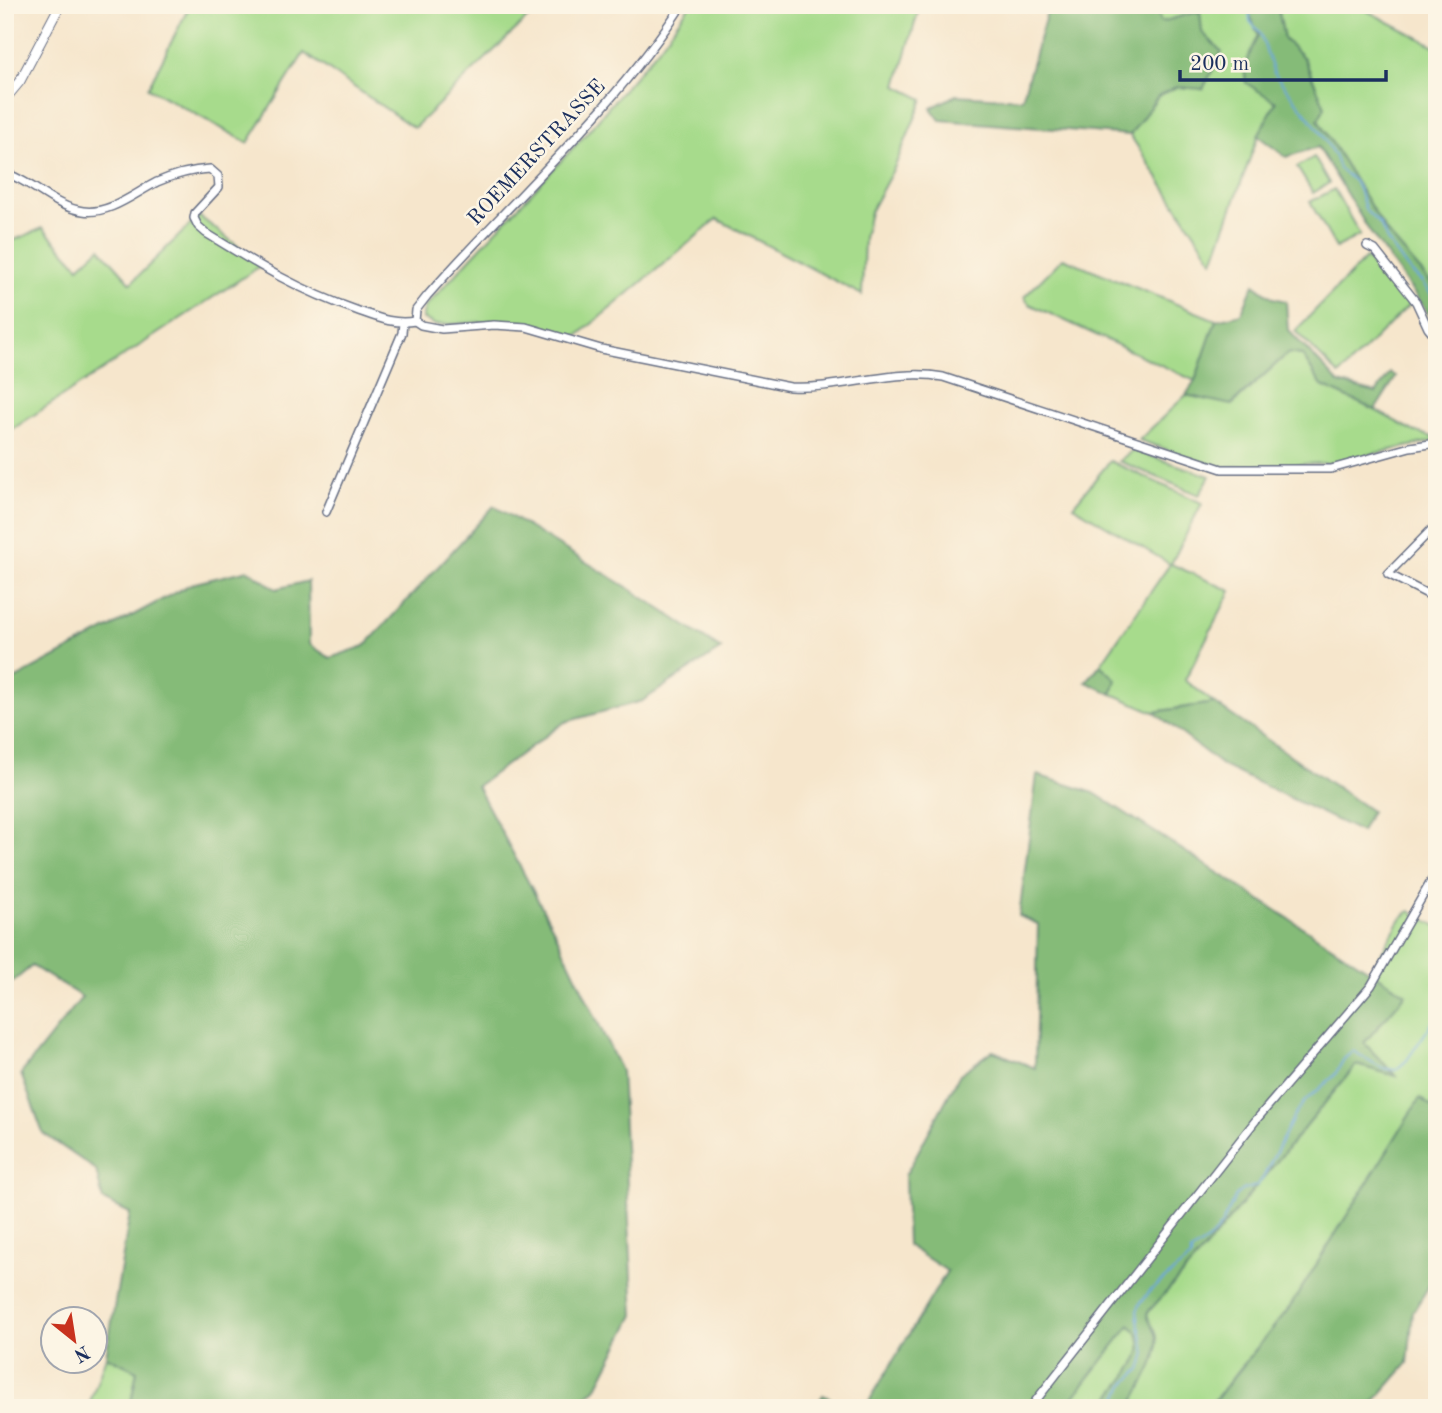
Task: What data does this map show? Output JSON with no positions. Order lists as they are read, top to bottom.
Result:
{
  "streets": {
    "street": ["ROEMERSTRASSE"]
  },
  "scale_bar": "200 m",
  "north": "bottom right"
}
